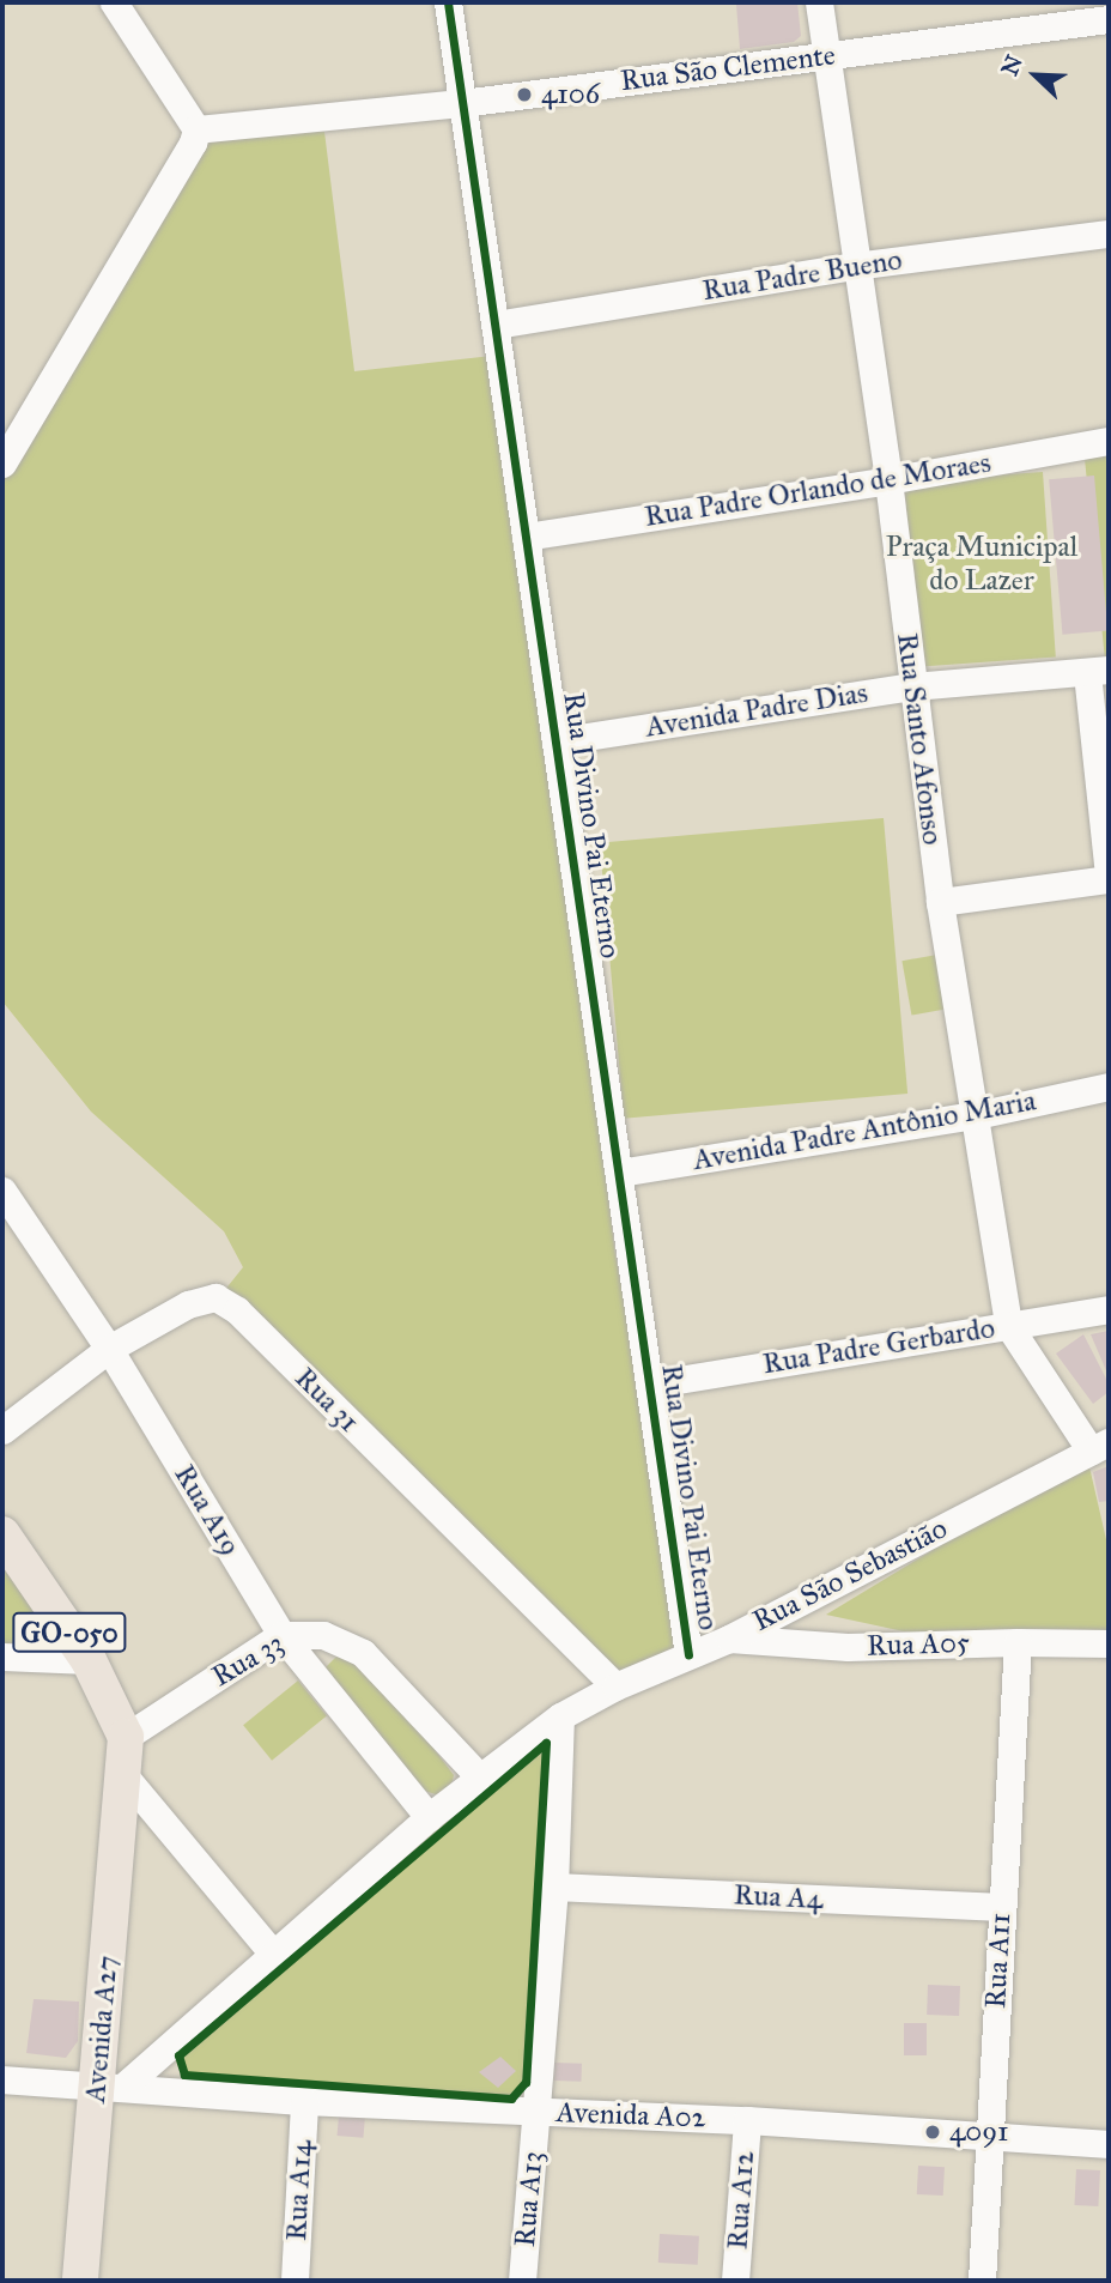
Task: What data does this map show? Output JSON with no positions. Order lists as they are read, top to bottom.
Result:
{
  "streets": {
    "main road": ["GO-050", "Avenida A27"],
    "street": [
      "Rua São Clemente",
      "Rua Padre Bueno",
      "Rua Padre Orlando de Moraes",
      "Avenida Padre Dias",
      "Rua Santo Afonso",
      "Rua Divino Pai Eterno",
      "Avenida Padre Antônio Maria",
      "Rua Padre Gerbardo",
      "Rua 31",
      "Rua A19",
      "Rua São Sebastião",
      "Rua A05",
      "Rua 33",
      "Rua A4",
      "Rua A11",
      "Avenida A02",
      "Rua A14",
      "Rua A13",
      "Rua A12"
    ]
  },
  "crossings": [
    ["Rua São Clemente", "Rua Santo Afonso"],
    ["Rua São Clemente", "Rua Divino Pai Eterno"],
    ["Rua Padre Bueno", "Rua Santo Afonso"],
    ["Rua Padre Bueno", "Rua Divino Pai Eterno"],
    ["Rua Padre Orlando de Moraes", "Rua Santo Afonso"],
    ["Rua Padre Orlando de Moraes", "Rua Divino Pai Eterno"],
    ["Avenida Padre Dias", "Rua Santo Afonso"],
    ["Avenida Padre Dias", "Rua Divino Pai Eterno"],
    ["Rua Santo Afonso", "Avenida Padre Antônio Maria"],
    ["Rua Santo Afonso", "Rua Padre Gerbardo"],
    ["Rua Santo Afonso", "Rua São Sebastião"],
    ["Rua Divino Pai Eterno", "Avenida Padre Antônio Maria"],
    ["Rua Divino Pai Eterno", "Rua Padre Gerbardo"],
    ["Rua Divino Pai Eterno", "Rua São Sebastião"],
    ["Rua 31", "Rua A19"],
    ["Rua 31", "Rua São Sebastião"],
    ["Rua A19", "Rua São Sebastião"],
    ["Rua A19", "Rua 33"],
    ["Rua São Sebastião", "Rua A05"],
    ["Rua São Sebastião", "Rua 33"],
    ["Rua São Sebastião", "Avenida A27"],
    ["Rua São Sebastião", "Avenida A02"],
    ["Rua São Sebastião", "Rua A13"],
    ["Rua A05", "Rua A11"],
    ["Rua 33", "Avenida A27"],
    ["Rua A4", "Rua A11"],
    ["Rua A4", "Rua A13"],
    ["Rua A11", "Avenida A02"],
    ["Avenida A27", "Avenida A02"],
    ["Avenida A02", "Rua A14"],
    ["Avenida A02", "Rua A13"],
    ["Avenida A02", "Rua A12"]
  ],
  "parks": ["Praça Municipal do Lazer"],
  "places": ["4106", "4091"],
  "north": "top left"
}
